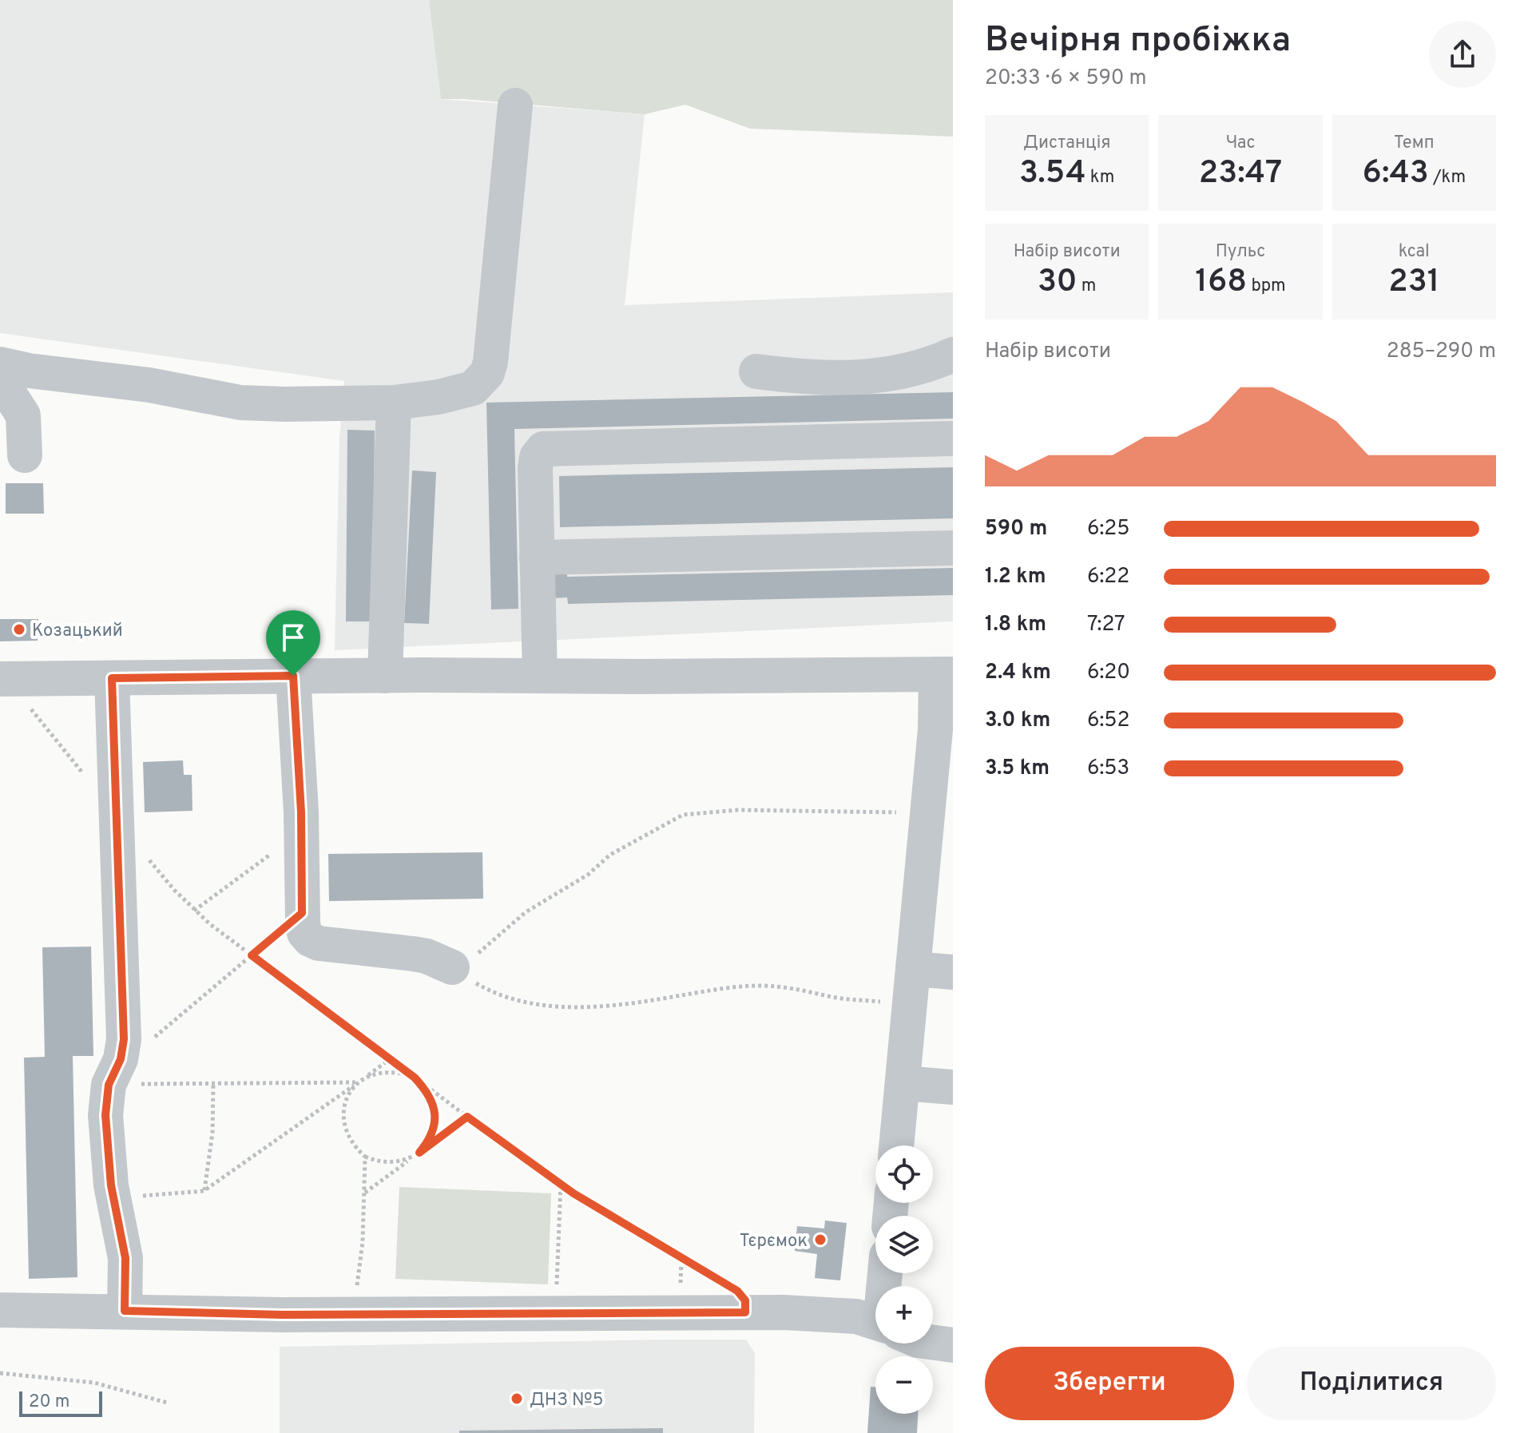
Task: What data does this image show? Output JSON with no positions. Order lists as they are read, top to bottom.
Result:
{
  "places": ["Козацький", "Тєрємок", "ДНЗ №5"],
  "scale_bar": "20 m",
  "page": {
    "heading": ["Вечірня пробіжка", "20:33 · 6 × 590 m"],
    "stats": [
      ["Дистанція", "3.54 km"],
      ["Час", "23:47"],
      ["Темп", "6:43 /km"],
      ["Набір висоти", "30 m"],
      ["Пульс", "168 bpm"],
      ["kcal", "231"]
    ],
    "chart": ["Набір висоти", "285–290 m"],
    "list": [
      {
        "name": "590 m",
        "note": "6:25"
      },
      {
        "name": "1.2 km",
        "note": "6:22"
      },
      {
        "name": "1.8 km",
        "note": "7:27"
      },
      {
        "name": "2.4 km",
        "note": "6:20"
      },
      {
        "name": "3.0 km",
        "note": "6:52"
      },
      {
        "name": "3.5 km",
        "note": "6:53"
      }
    ],
    "map_buttons": ["+", "−"],
    "buttons": ["Зберегти", "Поділитися"],
    "scale": "20 m"
  }
}
